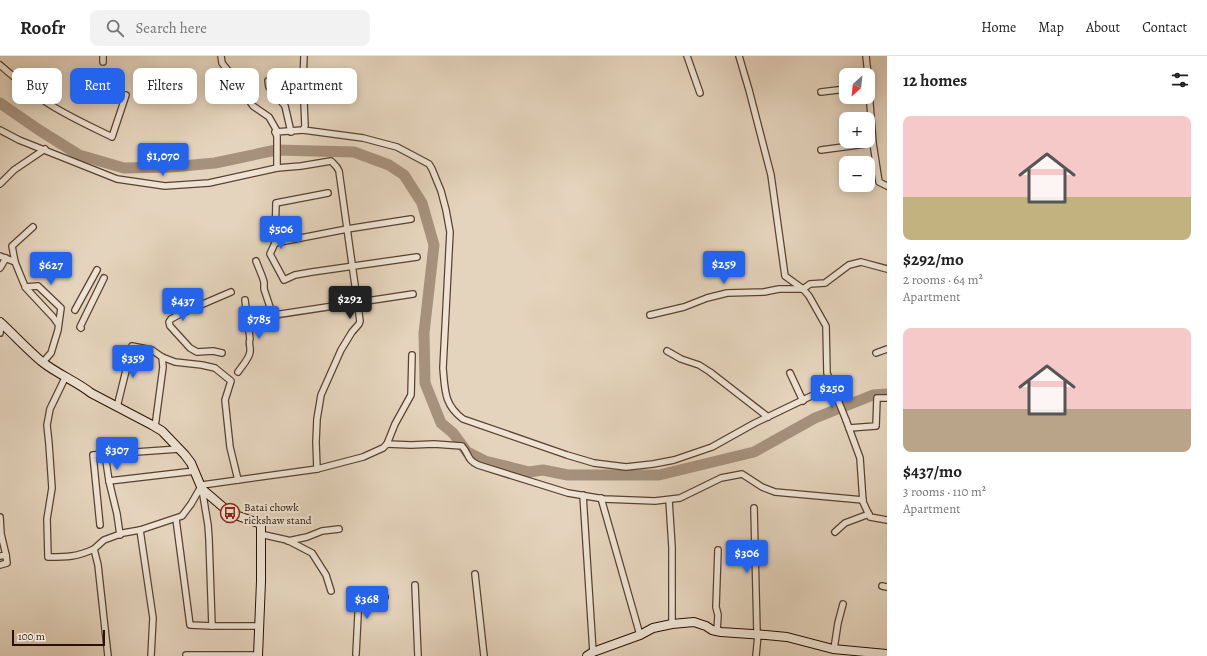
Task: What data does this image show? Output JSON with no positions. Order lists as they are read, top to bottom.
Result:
{
  "places": {
    "bus stop": ["Batai chowk rickshaw stand"]
  },
  "scale_bar": "100 m",
  "north": "bottom left",
  "page": {
    "header": "Roofr",
    "search": "Search here",
    "nav": [
      "Home",
      "Map",
      "About",
      "Contact"
    ],
    "heading": "12 homes",
    "map_buttons": ["+", "−"],
    "chip": [
      "Buy",
      "Rent",
      "Filters",
      "New",
      "Apartment"
    ],
    "list": [
      {
        "name": "$292/mo",
        "note": "2 rooms · 64 m² · Apartment"
      },
      {
        "name": "$437/mo",
        "note": "3 rooms · 110 m² · Apartment"
      }
    ],
    "price": [
      "$1,070",
      "$506",
      "$259",
      "$627",
      "$292",
      "$437",
      "$785",
      "$359",
      "$250",
      "$307",
      "$306",
      "$368"
    ],
    "scale": "100 m"
  }
}
